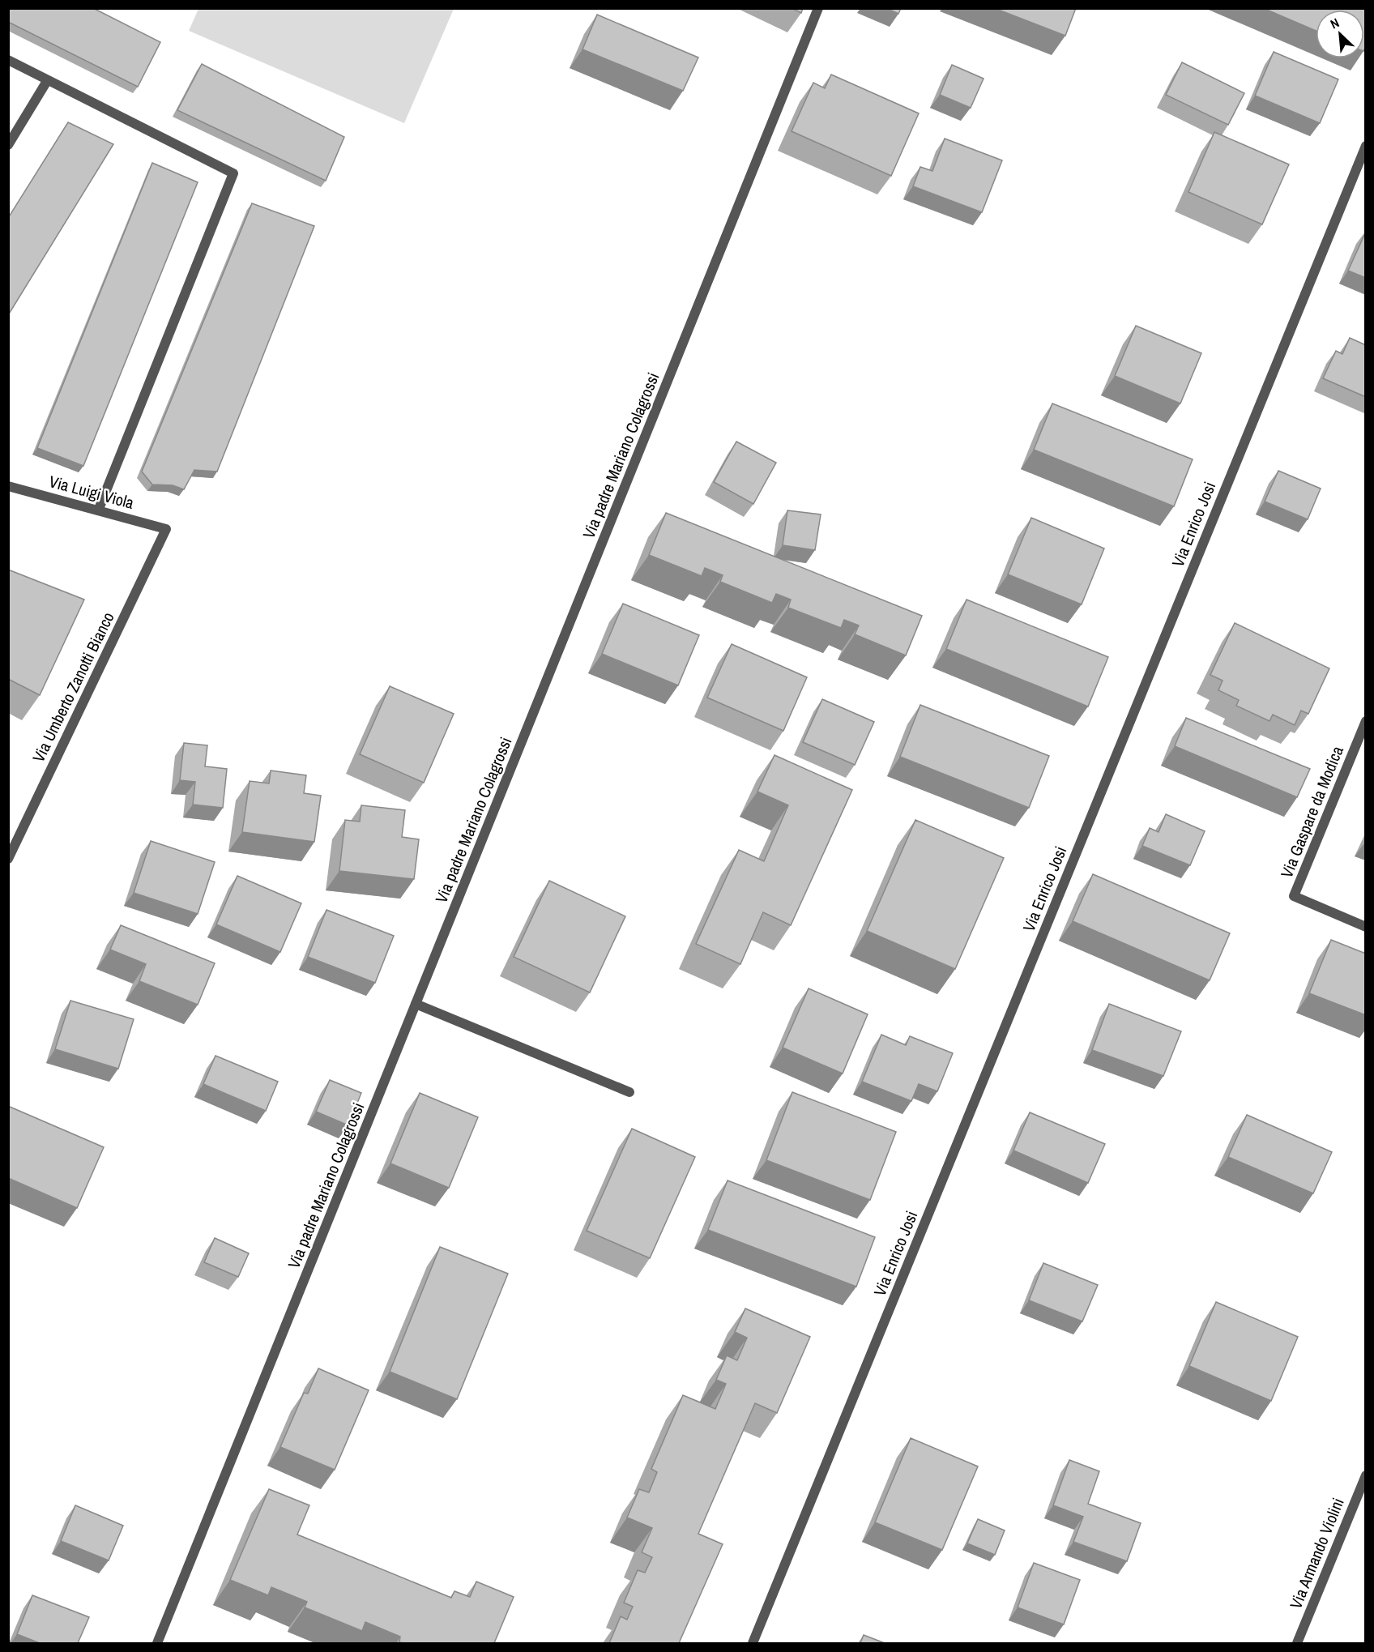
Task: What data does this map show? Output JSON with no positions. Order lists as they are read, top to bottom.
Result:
{
  "streets": {
    "street": [
      "Via padre Mariano Colagrossi",
      "Via Luigi Viola",
      "Via Enrico Josi",
      "Via Umberto Zanotti Bianco",
      "Via Gaspare da Modica",
      "Via Armando Violini"
    ]
  },
  "crossings": [
    ["Via Luigi Viola", "Via Umberto Zanotti Bianco"]
  ],
  "north": "top left"
}
